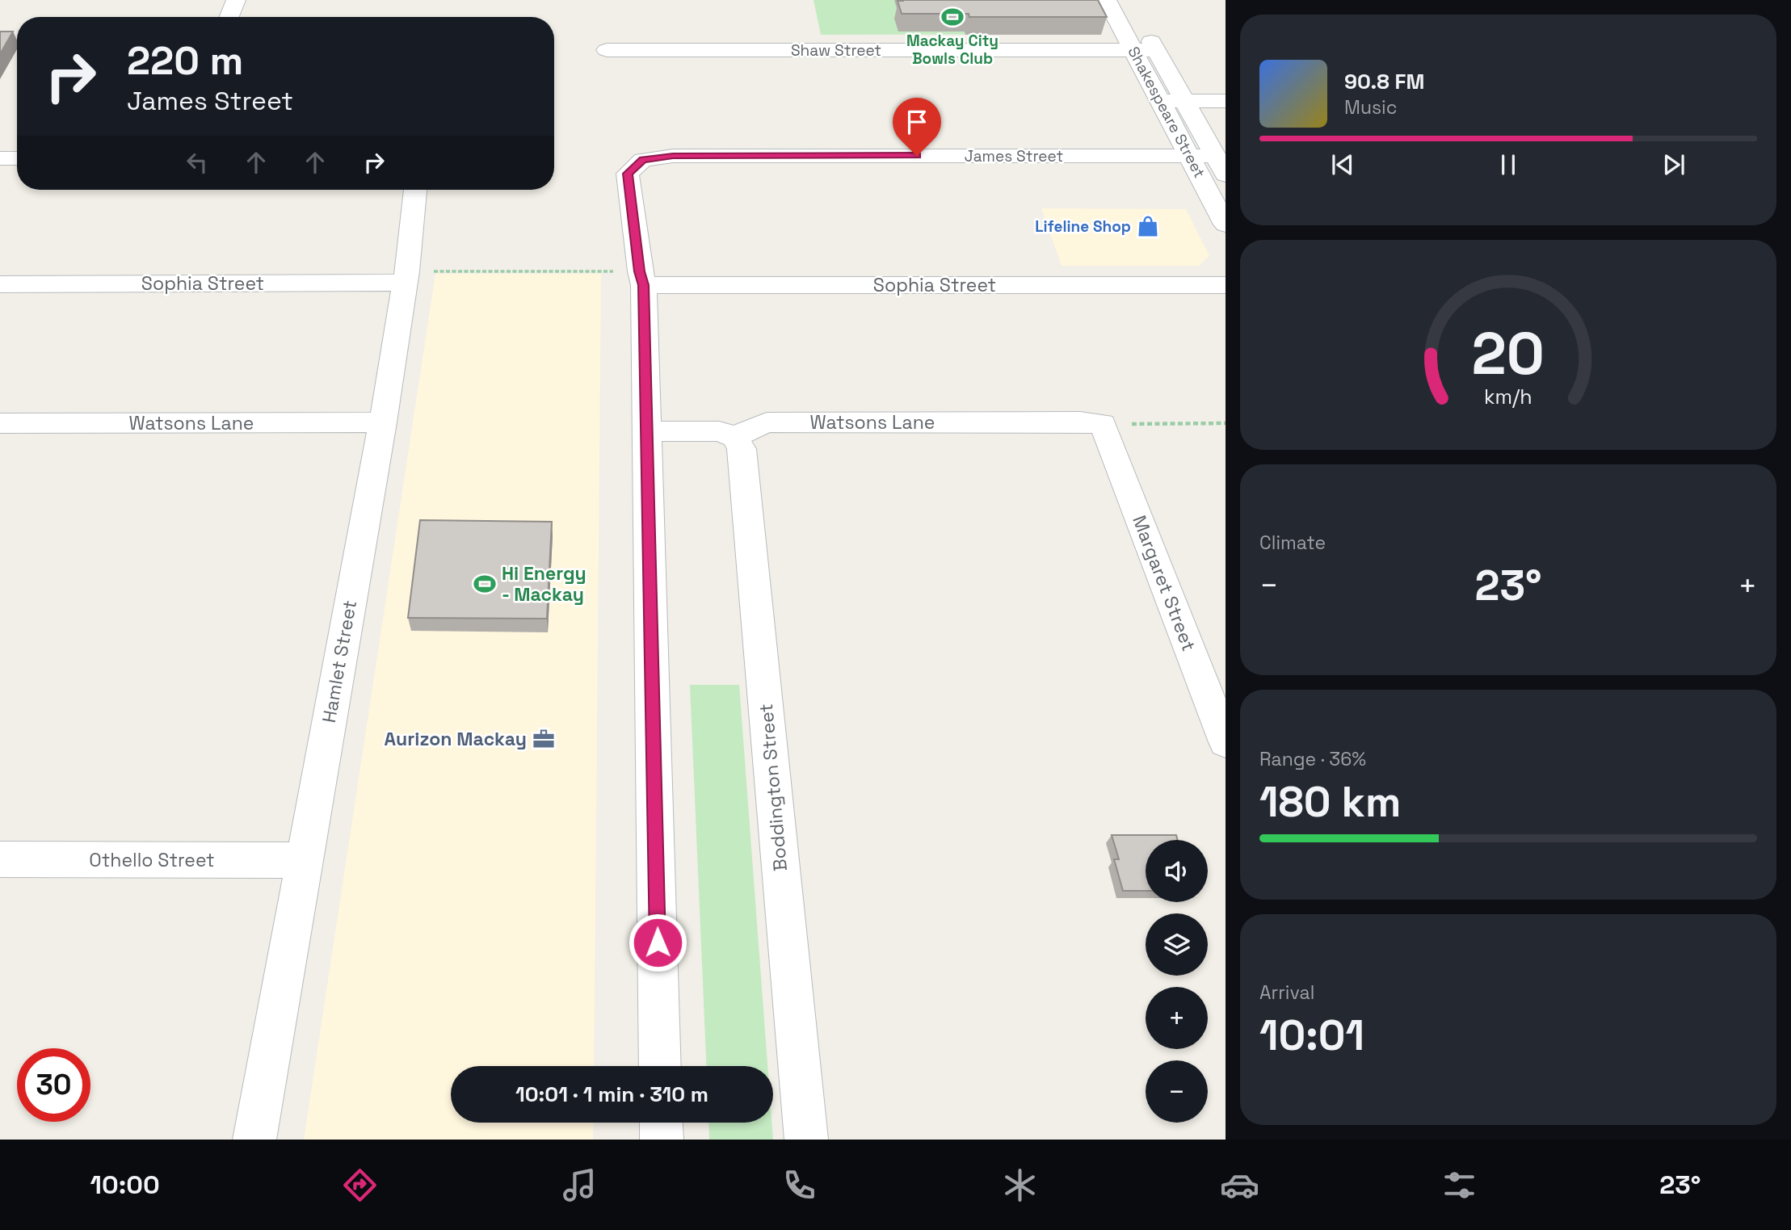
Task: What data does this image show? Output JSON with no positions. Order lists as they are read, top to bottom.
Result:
{
  "streets": {
    "street": [
      "Shaw Street",
      "Shakespeare Street",
      "James Street",
      "Sophia Street",
      "Watsons Lane",
      "Margaret Street",
      "Hamlet Street",
      "Boddington Street",
      "Othello Street"
    ]
  },
  "crossings": [
    ["Shaw Street", "Shakespeare Street"],
    ["Shakespeare Street", "James Street"],
    ["James Street", "Sophia Street"],
    ["Sophia Street", "Hamlet Street"],
    ["Watsons Lane", "Margaret Street"],
    ["Watsons Lane", "Hamlet Street"],
    ["Watsons Lane", "Boddington Street"],
    ["Hamlet Street", "Othello Street"]
  ],
  "places": {
    "sports": ["Mackay City Bowls Club", "Hi Energy - Mackay"],
    "shop": ["Lifeline Shop"],
    "office": ["Aurizon Mackay"]
  },
  "page": {
    "turn": ["220 m", "James Street"],
    "song": ["90.8 FM", "Music"],
    "tile": [
      "Climate",
      ["Range · 36%", "180 km"],
      ["Arrival", "10:01"]
    ],
    "heat": ["−", "23°", "+"],
    "map_buttons": ["+", "−"],
    "limit": "30",
    "trip": "10:01 · 1 min · 310 m",
    "tabs": ["10:00", "23°"],
    "gauge": ["20", "km/h"]
  }
}
